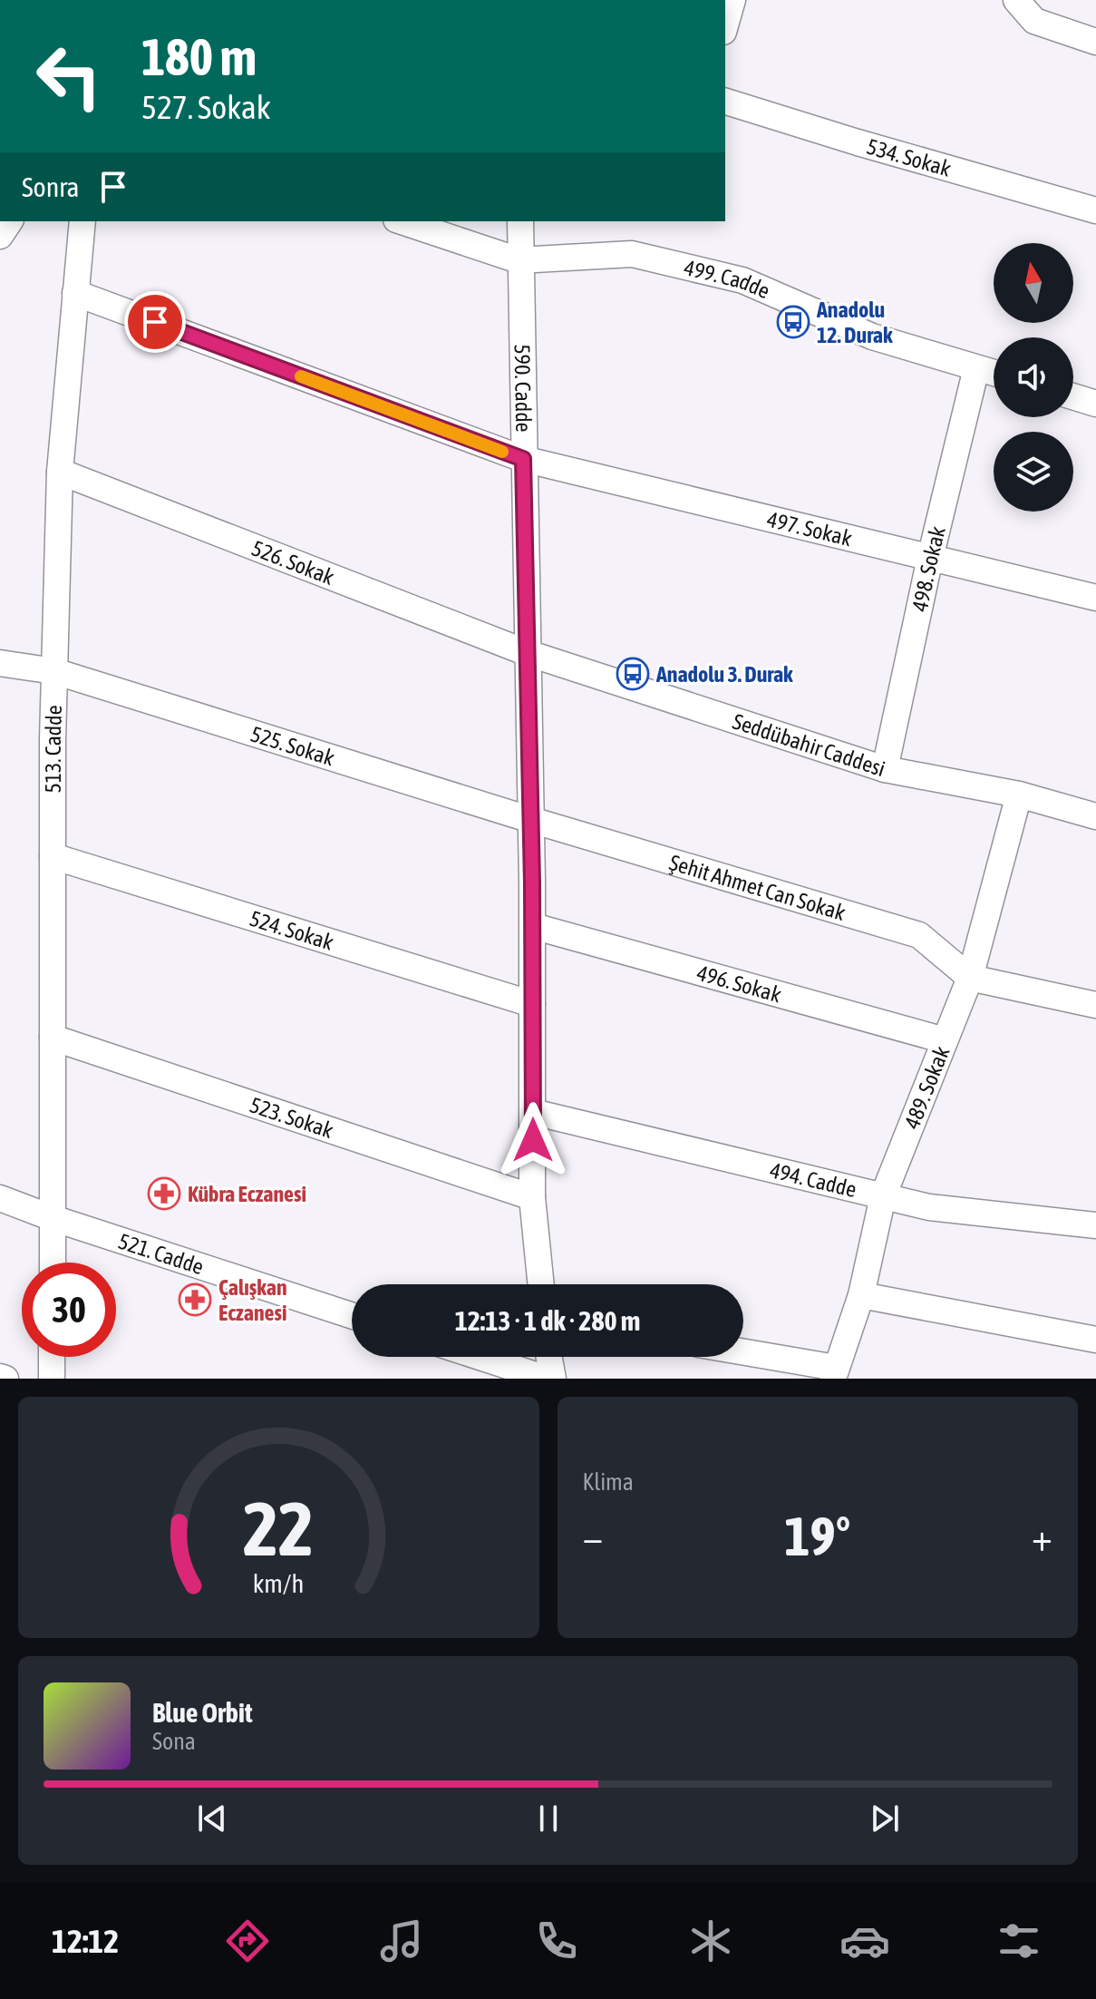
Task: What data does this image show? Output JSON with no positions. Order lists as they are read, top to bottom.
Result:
{
  "streets": {
    "street": [
      "534. Sokak",
      "499. Cadde",
      "590. Cadde",
      "497. Sokak",
      "526. Sokak",
      "498. Sokak",
      "Seddübahir Caddesi",
      "525. Sokak",
      "513. Cadde",
      "Şehit Ahmet Can Sokak",
      "524. Sokak",
      "496. Sokak",
      "489. Sokak",
      "523. Sokak",
      "494. Cadde",
      "521. Cadde"
    ]
  },
  "crossings": [
    ["499. Cadde", "590. Cadde"],
    ["499. Cadde", "498. Sokak"],
    ["590. Cadde", "497. Sokak"],
    ["590. Cadde", "526. Sokak"],
    ["590. Cadde", "Seddübahir Caddesi"],
    ["590. Cadde", "525. Sokak"],
    ["590. Cadde", "Şehit Ahmet Can Sokak"],
    ["590. Cadde", "524. Sokak"],
    ["590. Cadde", "496. Sokak"],
    ["590. Cadde", "523. Sokak"],
    ["590. Cadde", "494. Cadde"],
    ["497. Sokak", "498. Sokak"],
    ["497. Sokak", "513. Cadde"],
    ["526. Sokak", "Seddübahir Caddesi"],
    ["526. Sokak", "513. Cadde"],
    ["498. Sokak", "Seddübahir Caddesi"],
    ["Seddübahir Caddesi", "489. Sokak"],
    ["525. Sokak", "513. Cadde"],
    ["525. Sokak", "Şehit Ahmet Can Sokak"],
    ["513. Cadde", "524. Sokak"],
    ["513. Cadde", "523. Sokak"],
    ["513. Cadde", "521. Cadde"],
    ["Şehit Ahmet Can Sokak", "489. Sokak"],
    ["496. Sokak", "489. Sokak"],
    ["489. Sokak", "494. Cadde"]
  ],
  "places": {
    "bus stop": ["Anadolu 12. Durak", "Anadolu 3. Durak"],
    "pharmacy": ["Kübra Eczanesi", "Çalışkan Eczanesi"]
  },
  "north": "top",
  "page": {
    "turn": ["180 m", "527. Sokak"],
    "then": "Sonra",
    "limit": "30",
    "trip": "12:13 · 1 dk · 280 m",
    "tile": "Klima",
    "heat": ["−", "19°", "+"],
    "song": ["Blue Orbit", "Sona"],
    "tabs": "12:12",
    "gauge": ["22", "km/h"]
  }
}
